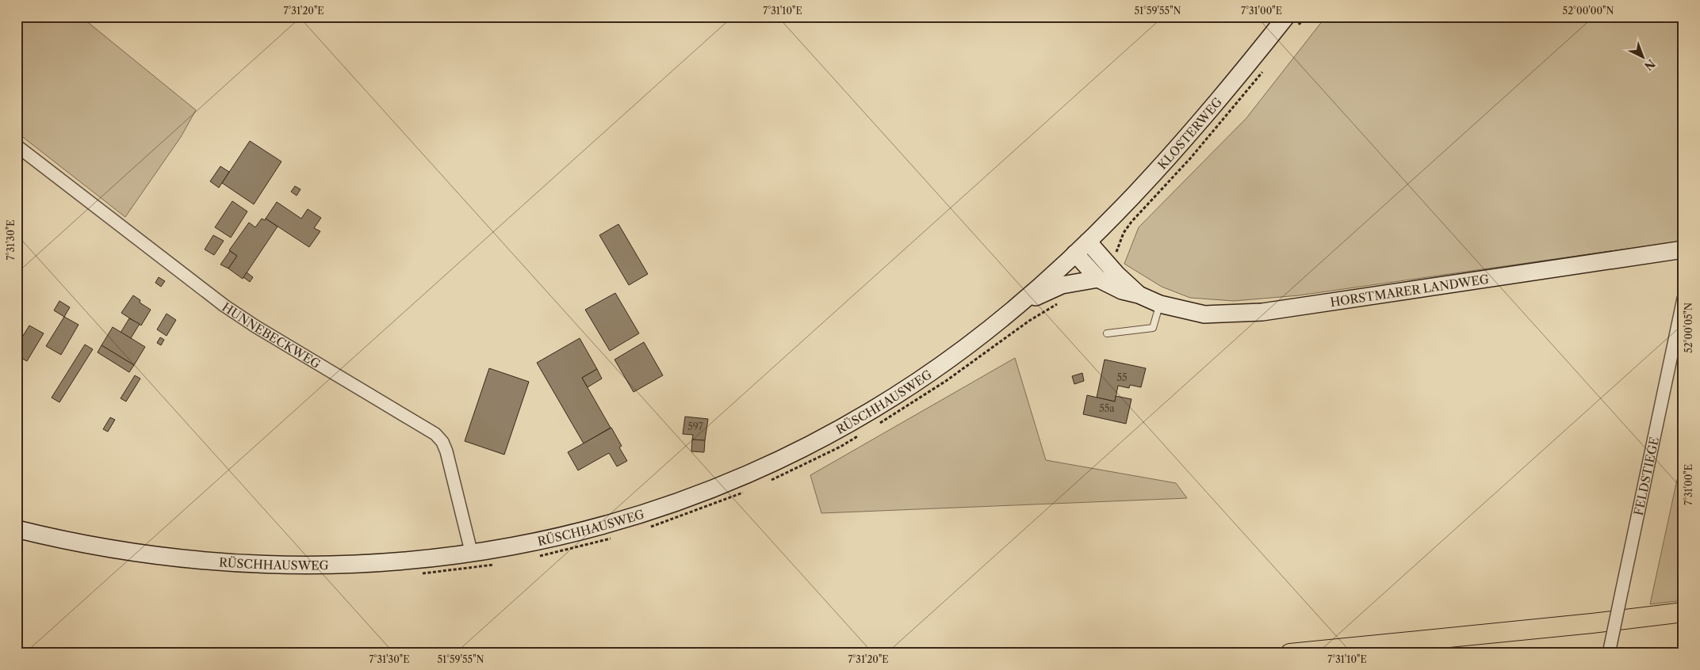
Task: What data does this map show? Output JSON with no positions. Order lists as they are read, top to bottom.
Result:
{
  "streets": {
    "main road": ["KLOSTERWEG", "HORSTMARER LANDWEG", "RÜSCHHAUSWEG"],
    "street": ["HUNNEBECKWEG", "FELDSTIEGE"]
  },
  "crossings": [
    ["KLOSTERWEG", "HORSTMARER LANDWEG"],
    ["KLOSTERWEG", "RÜSCHHAUSWEG"],
    ["HORSTMARER LANDWEG", "RÜSCHHAUSWEG"],
    ["HUNNEBECKWEG", "RÜSCHHAUSWEG"]
  ],
  "house_numbers": ["55", "55a", "597"],
  "north": "bottom right",
  "coordinates": [
    "7°31'20\"E",
    "7°31'10\"E",
    "51°59'55\"N",
    "7°31'00\"E",
    "52°00'00\"N",
    "7°31'30\"E",
    "52°00'05\"N"
  ]
}
